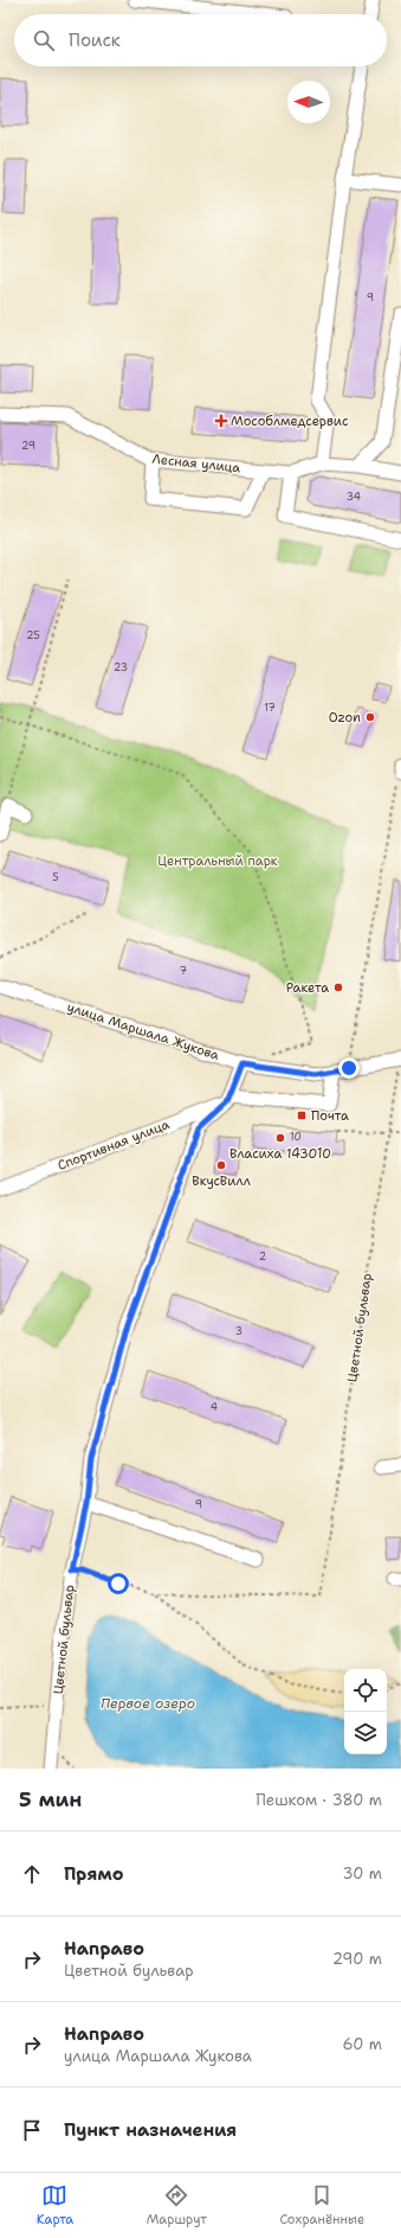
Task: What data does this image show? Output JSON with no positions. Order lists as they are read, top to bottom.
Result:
{
  "streets": {
    "street": [
      "Лесная улица",
      "улица Маршала Жукова",
      "Спортивная улица",
      "Цветной бульвар"
    ]
  },
  "crossings": [
    ["улица Маршала Жукова", "Цветной бульвар"],
    ["Спортивная улица", "Цветной бульвар"]
  ],
  "water": ["Первое озеро"],
  "parks": ["Центральный парк"],
  "places": {
    "health": ["Мособлмедсервис"],
    "other": [
      "Ozon",
      "Ракета",
      "Власиха 143010",
      "ВкусВилл"
    ],
    "transit": ["Почта"]
  },
  "house_numbers": [
    "9",
    "29",
    "34",
    "25",
    "23",
    "17",
    "5",
    "7",
    "10",
    "2",
    "3",
    "4",
    "9"
  ],
  "north": "left",
  "page": {
    "search": "Поиск",
    "heading": ["5 мин", "Пешком · 380 m"],
    "list": [
      ["Прямо", "30 m"],
      ["Направо", "Цветной бульвар", "290 m"],
      ["Направо", "улица Маршала Жукова", "60 m"],
      "Пункт назначения"
    ],
    "nav": ["Карта", "Маршрут", "Сохранённые"]
  }
}
